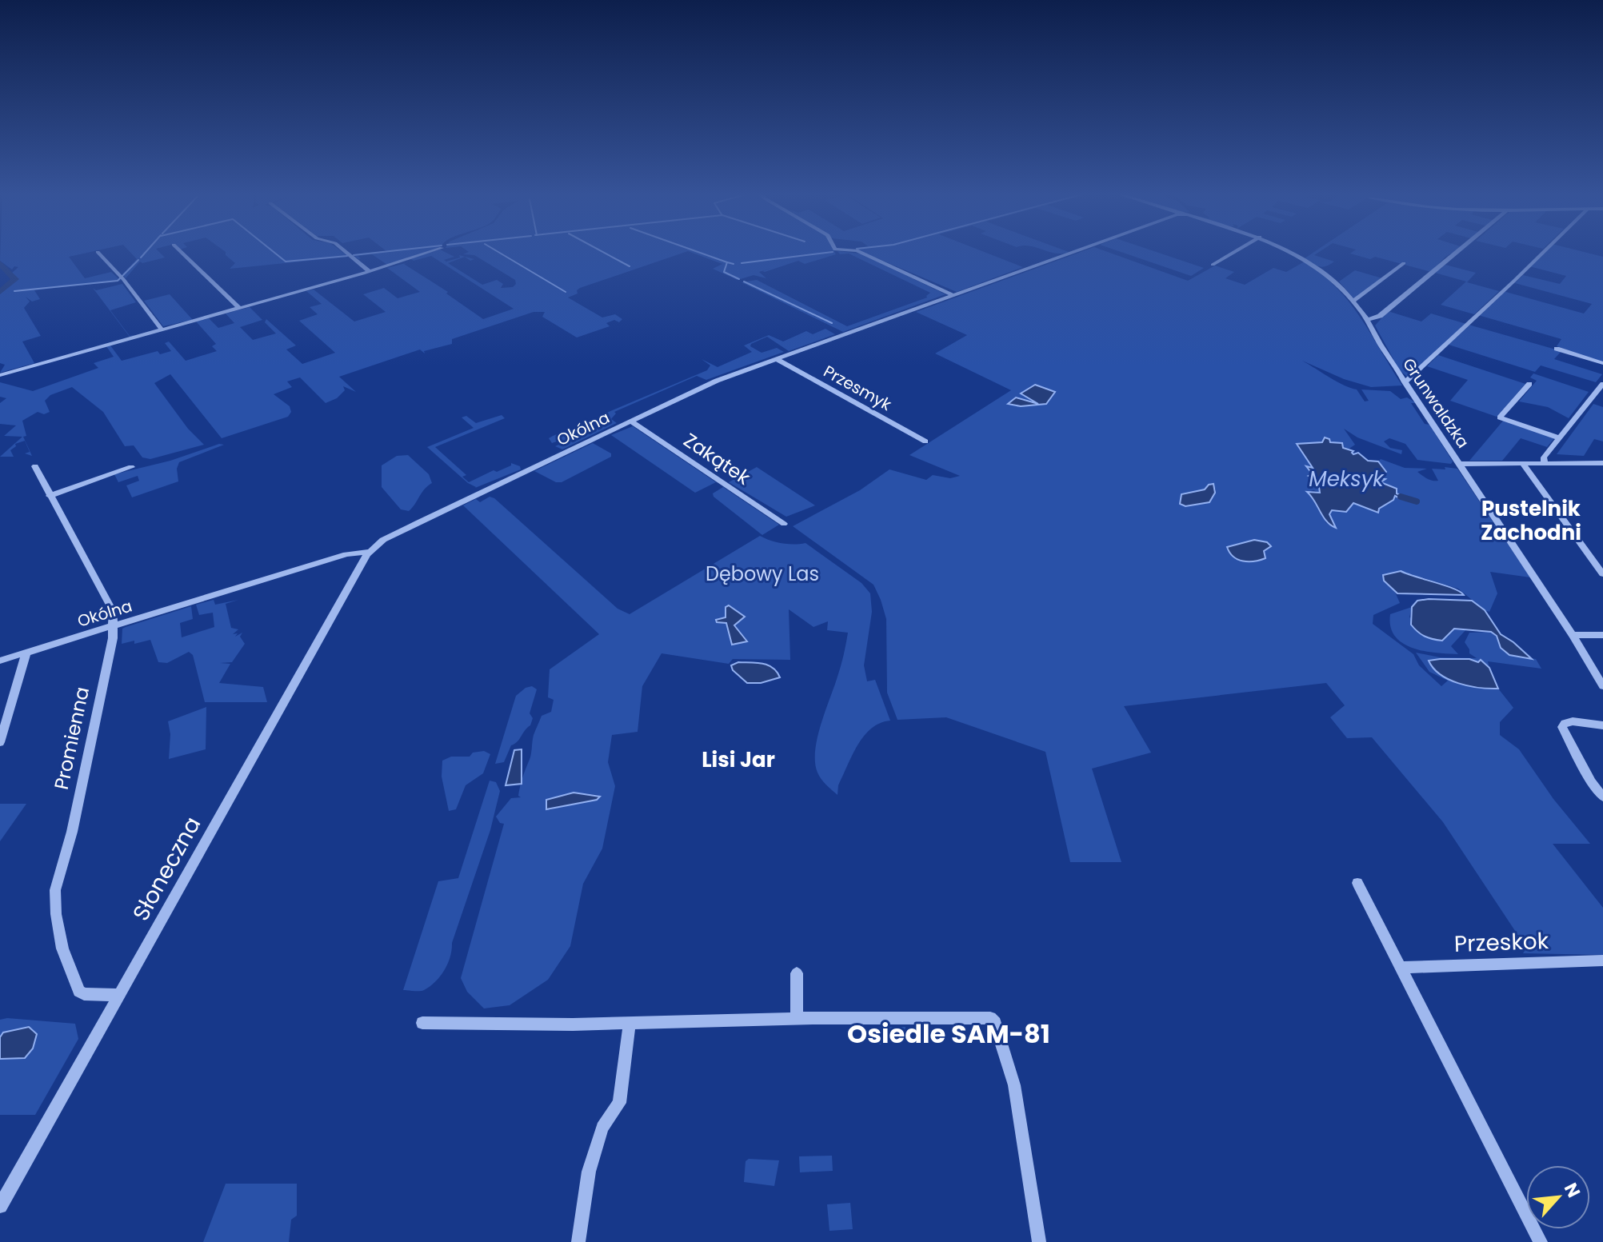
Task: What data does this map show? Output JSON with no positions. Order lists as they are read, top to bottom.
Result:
{
  "streets": {
    "street": [
      "Przesmyk",
      "Grunwaldzka",
      "Okólna",
      "Zakątek",
      "Promienna",
      "Słoneczna",
      "Przeskok"
    ]
  },
  "crossings": [
    ["Przesmyk", "Okólna"],
    ["Okólna", "Zakątek"],
    ["Okólna", "Promienna"],
    ["Okólna", "Słoneczna"],
    ["Promienna", "Słoneczna"]
  ],
  "districts": ["Pustelnik Zachodni", "Lisi Jar", "Osiedle SAM-81"],
  "water": ["Meksyk"],
  "parks": ["Dębowy Las"],
  "north": "top right"
}
